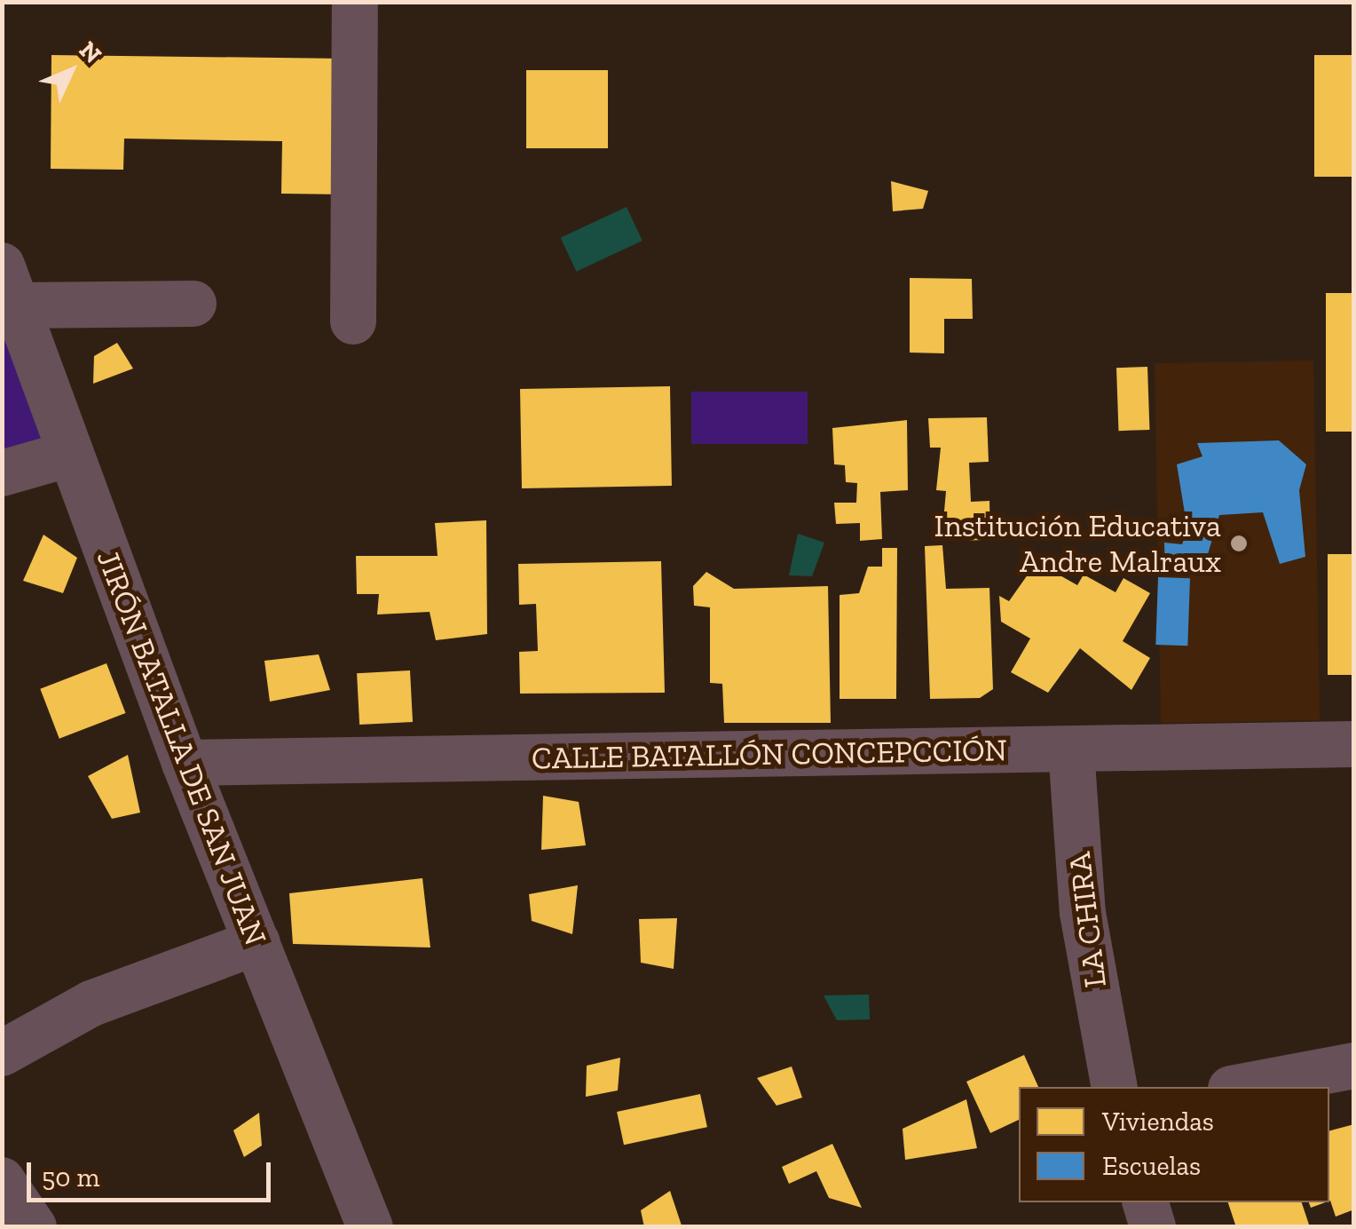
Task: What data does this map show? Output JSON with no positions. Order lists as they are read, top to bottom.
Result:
{
  "streets": {
    "street": ["JIRÓN BATALLA DE SAN JUAN", "CALLE BATALLÓN CONCEPCCIÓN", "LA CHIRA"]
  },
  "crossings": [
    ["JIRÓN BATALLA DE SAN JUAN", "CALLE BATALLÓN CONCEPCCIÓN"],
    ["CALLE BATALLÓN CONCEPCCIÓN", "LA CHIRA"]
  ],
  "places": ["Institución Educativa Andre Malraux"],
  "legend": ["Viviendas", "Escuelas"],
  "scale_bar": "50 m",
  "north": "top right"
}
